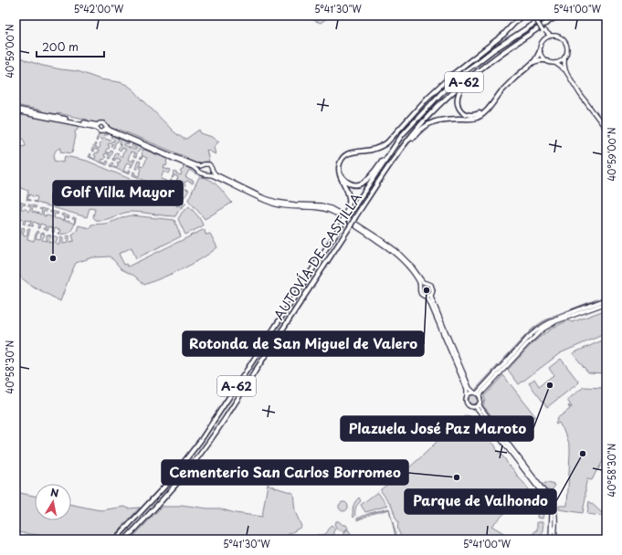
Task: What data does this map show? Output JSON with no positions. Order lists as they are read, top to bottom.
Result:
{
  "streets": {
    "highway": ["A-62", "AUTOVÍA DE CASTILLA"]
  },
  "places": [
    "Golf Villa Mayor",
    "Rotonda de San Miguel de Valero",
    "Plazuela José Paz Maroto",
    "Parque de Valhondo",
    "Cementerio San Carlos Borromeo"
  ],
  "scale_bar": "200 m",
  "north": "top",
  "coordinates": [
    "5°42'00\"W",
    "5°41'30\"W",
    "5°41'00\"W",
    "40°59'00\"N",
    "40°58'30\"N"
  ]
}
